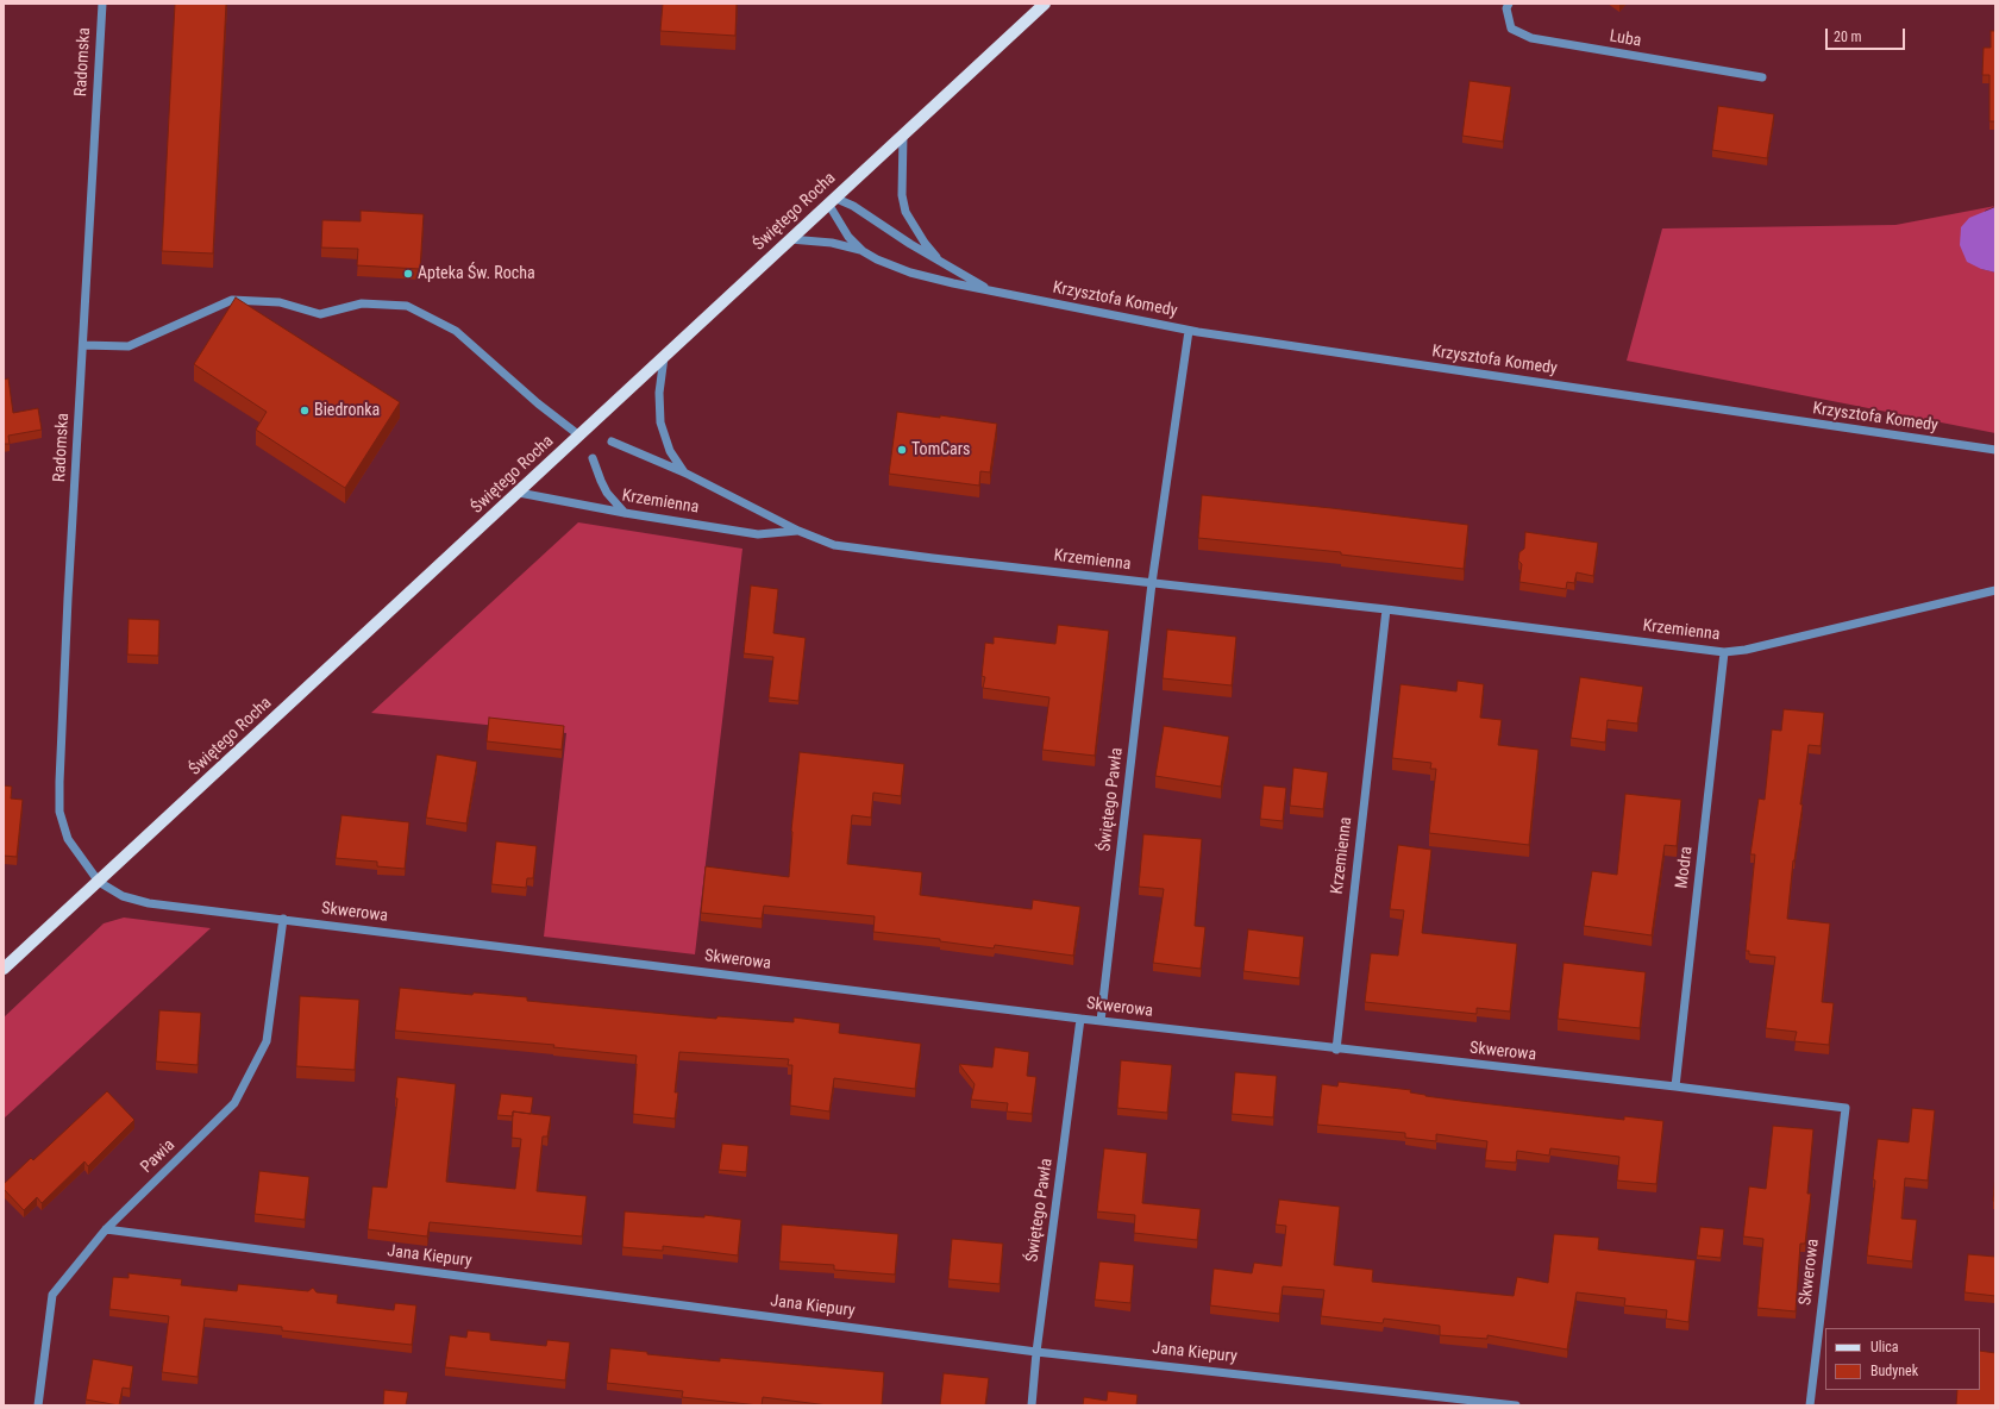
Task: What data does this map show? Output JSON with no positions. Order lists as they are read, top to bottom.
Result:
{
  "streets": {
    "main road": ["Świętego Rocha"],
    "street": [
      "Luba",
      "Radomska",
      "Krzysztofa Komedy",
      "Krzemienna",
      "Świętego Pawła",
      "Modra",
      "Skwerowa",
      "Pawia",
      "Jana Kiepury"
    ]
  },
  "crossings": [
    ["Radomska", "Świętego Rocha"],
    ["Radomska", "Skwerowa"],
    ["Świętego Rocha", "Krzysztofa Komedy"],
    ["Świętego Rocha", "Krzemienna"],
    ["Świętego Rocha", "Skwerowa"],
    ["Krzysztofa Komedy", "Świętego Pawła"],
    ["Krzemienna", "Świętego Pawła"],
    ["Krzemienna", "Modra"],
    ["Krzemienna", "Skwerowa"],
    ["Świętego Pawła", "Skwerowa"],
    ["Świętego Pawła", "Jana Kiepury"],
    ["Modra", "Skwerowa"],
    ["Skwerowa", "Pawia"],
    ["Pawia", "Jana Kiepury"]
  ],
  "places": ["Apteka Św. Rocha", "Biedronka", "TomCars"],
  "legend": ["Ulica", "Budynek"],
  "scale_bar": "20 m"
}
